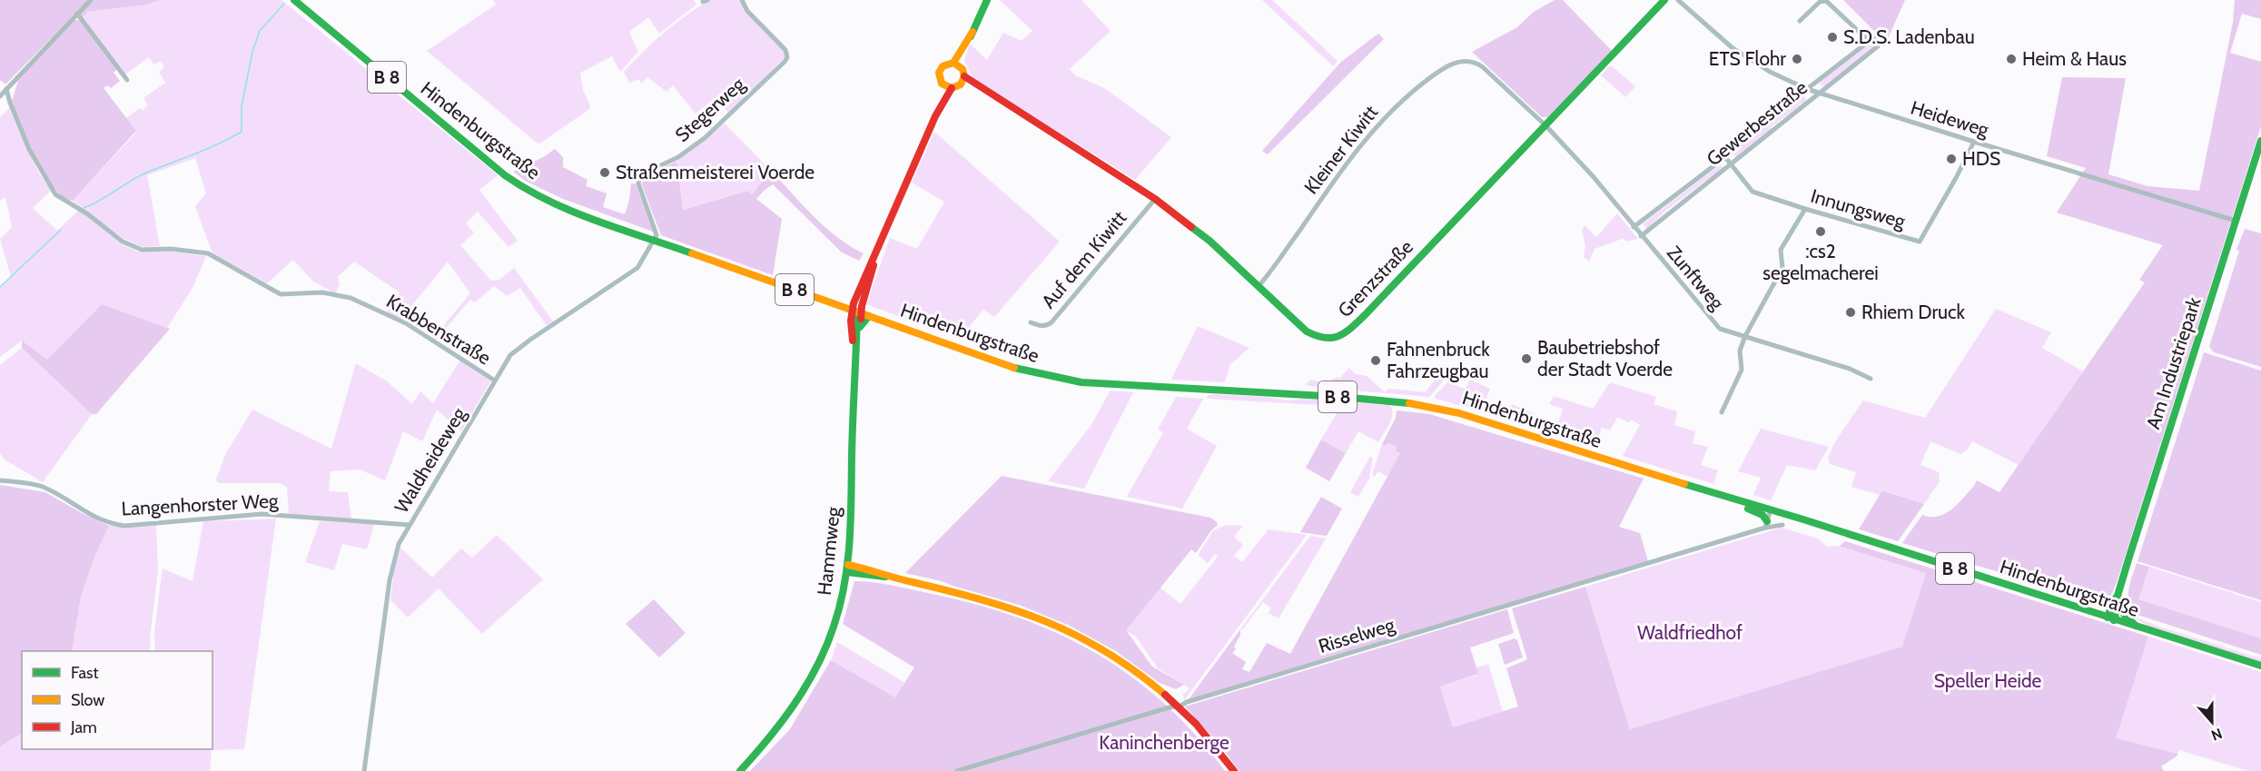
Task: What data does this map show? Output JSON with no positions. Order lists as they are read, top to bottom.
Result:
{
  "streets": {
    "main road": [
      "B 8",
      "Hindenburgstraße",
      "Grenzstraße",
      "Am Industriepark",
      "Hammweg"
    ],
    "street": [
      "Stegerweg",
      "Heideweg",
      "Gewerbestraße",
      "Kleiner Kiwitt",
      "Innungsweg",
      "Auf dem Kiwitt",
      "Zunftweg",
      "Krabbenstraße",
      "Waldheideweg",
      "Langenhorster Weg",
      "Risselweg"
    ]
  },
  "crossings": [
    ["Stegerweg", "Hindenburgstraße"],
    ["Stegerweg", "Waldheideweg"],
    ["Heideweg", "Gewerbestraße"],
    ["Heideweg", "Innungsweg"],
    ["Heideweg", "Am Industriepark"],
    ["Gewerbestraße", "Innungsweg"],
    ["Gewerbestraße", "Zunftweg"],
    ["Hindenburgstraße", "Am Industriepark"],
    ["Hindenburgstraße", "Waldheideweg"],
    ["Hindenburgstraße", "Hammweg"],
    ["Hindenburgstraße", "Risselweg"],
    ["Kleiner Kiwitt", "Zunftweg"],
    ["Kleiner Kiwitt", "Grenzstraße"],
    ["Auf dem Kiwitt", "Grenzstraße"],
    ["Zunftweg", "Grenzstraße"],
    ["Grenzstraße", "Hammweg"],
    ["Krabbenstraße", "Waldheideweg"],
    ["Waldheideweg", "Langenhorster Weg"]
  ],
  "parks": ["Waldfriedhof", "Speller Heide", "Kaninchenberge"],
  "places": [
    "S.D.S. Ladenbau",
    "ETS Flohr",
    "Heim & Haus",
    "HDS",
    "Straßenmeisterei Voerde",
    ":cs2 segelmacherei",
    "Rhiem Druck",
    "Baubetriebshof der Stadt Voerde",
    "Fahnenbruck Fahrzeugbau"
  ],
  "legend": ["Fast", "Slow", "Jam"],
  "north": "bottom"
}
